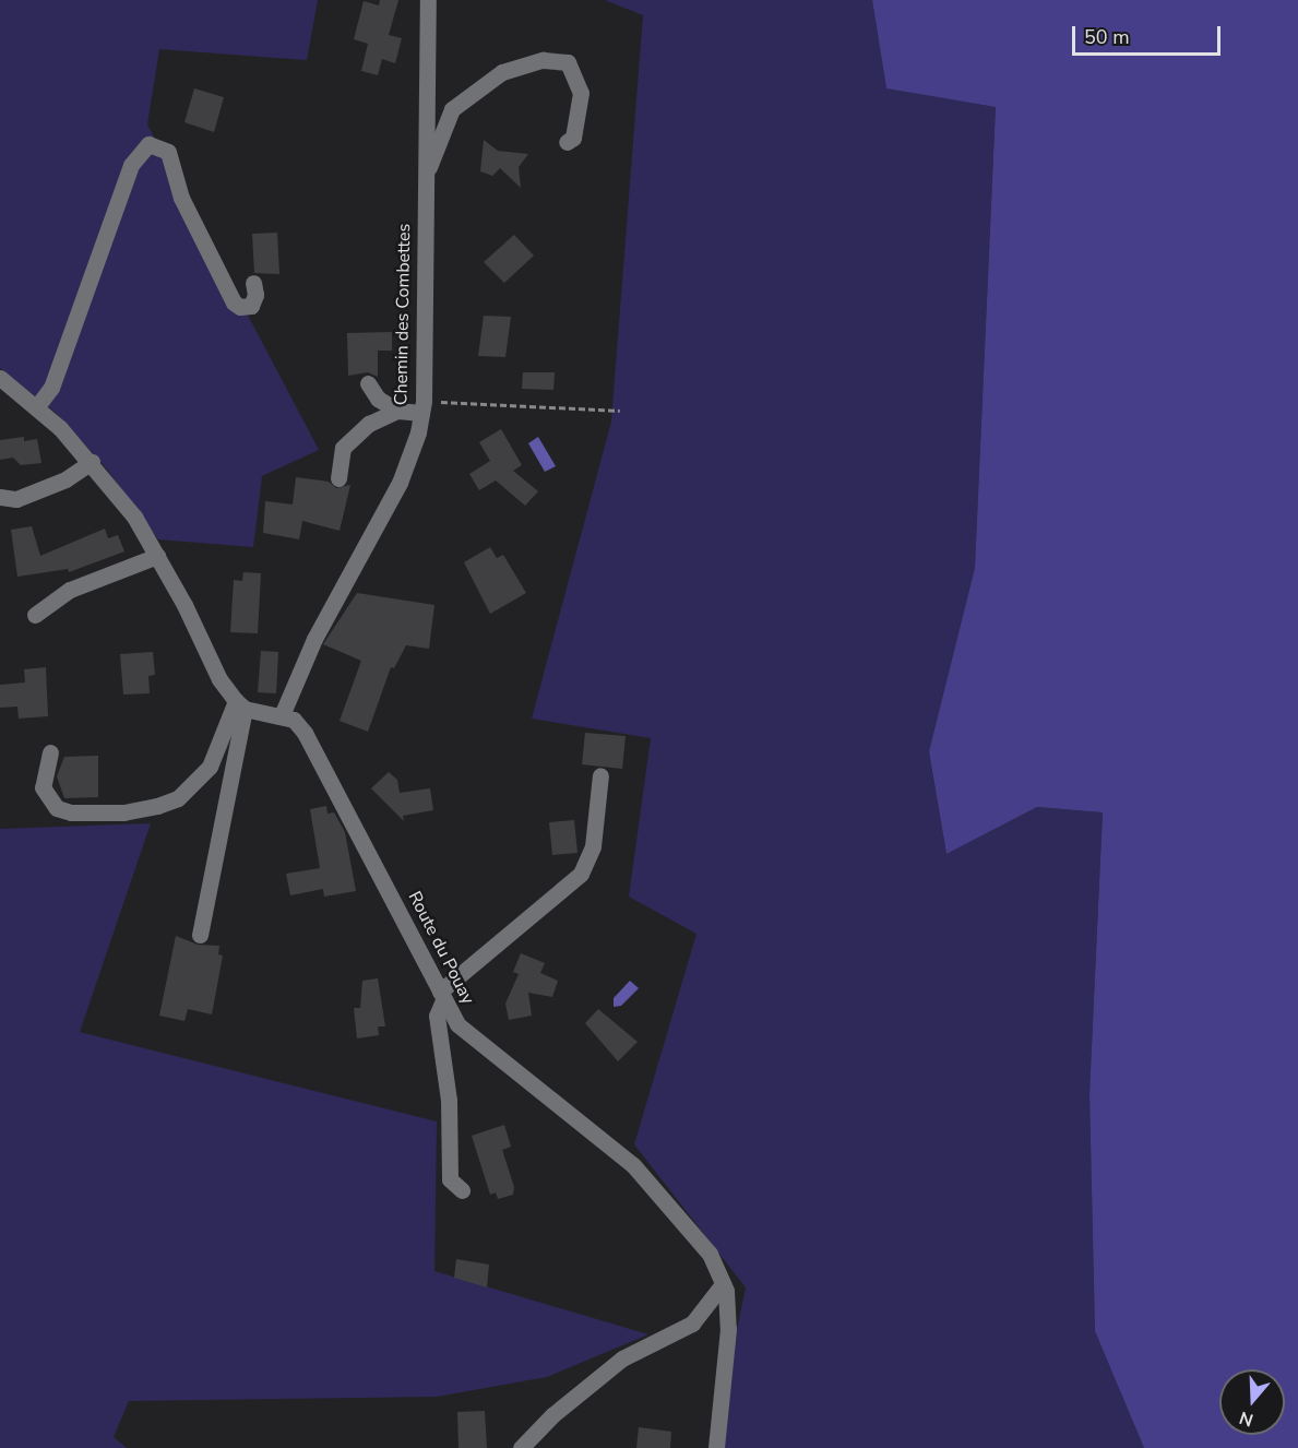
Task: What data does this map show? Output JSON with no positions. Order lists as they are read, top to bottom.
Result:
{
  "streets": {
    "street": ["Chemin des Combettes", "Route du Pouay"]
  },
  "crossings": [
    ["Chemin des Combettes", "Route du Pouay"]
  ],
  "scale_bar": "50 m",
  "north": "bottom"
}
